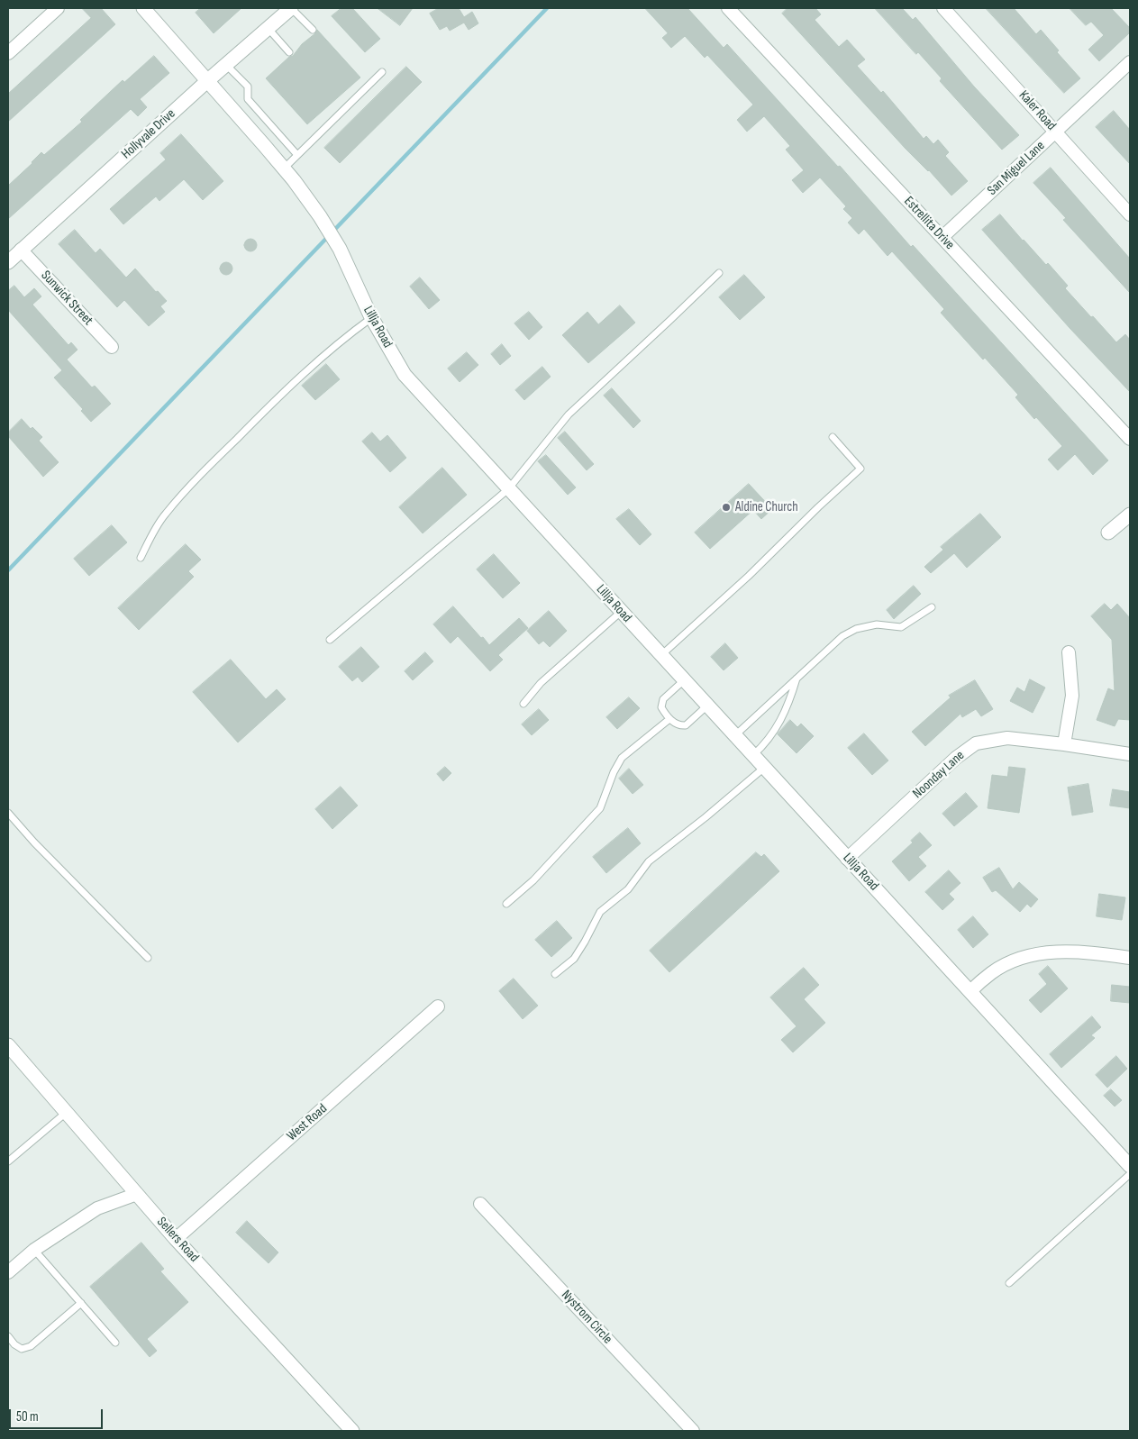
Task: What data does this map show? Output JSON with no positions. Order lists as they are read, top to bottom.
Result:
{
  "streets": {
    "street": [
      "Kaler Road",
      "Hollyvale Drive",
      "San Miguel Lane",
      "Estrellita Drive",
      "Sunwick Street",
      "Lillja Road",
      "Noonday Lane",
      "West Road",
      "Sellers Road",
      "Nystrom Circle"
    ]
  },
  "crossings": [
    ["Kaler Road", "San Miguel Lane"],
    ["Hollyvale Drive", "Sunwick Street"],
    ["Hollyvale Drive", "Lillja Road"],
    ["San Miguel Lane", "Estrellita Drive"],
    ["Lillja Road", "Noonday Lane"],
    ["West Road", "Sellers Road"]
  ],
  "places": ["Aldine Church"],
  "scale_bar": "50 m"
}
